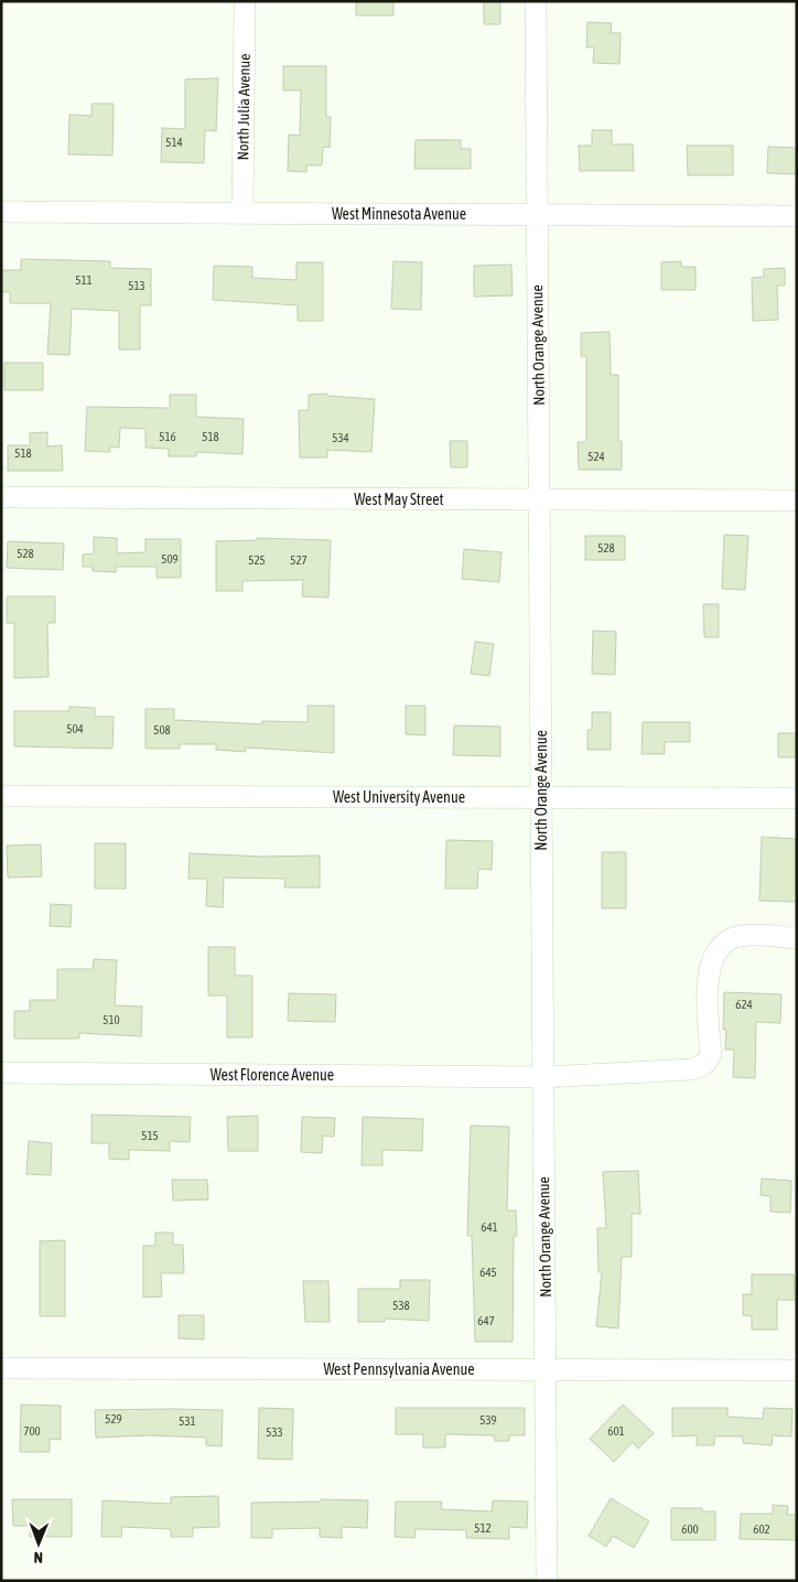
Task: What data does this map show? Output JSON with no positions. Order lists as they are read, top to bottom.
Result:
{
  "streets": {
    "street": [
      "North Julia Avenue",
      "West Minnesota Avenue",
      "North Orange Avenue",
      "West May Street",
      "West University Avenue",
      "West Florence Avenue",
      "West Pennsylvania Avenue"
    ]
  },
  "crossings": [
    ["North Julia Avenue", "West Minnesota Avenue"],
    ["West Minnesota Avenue", "North Orange Avenue"],
    ["North Orange Avenue", "West May Street"],
    ["North Orange Avenue", "West University Avenue"],
    ["North Orange Avenue", "West Florence Avenue"],
    ["North Orange Avenue", "West Pennsylvania Avenue"]
  ],
  "house_numbers": [
    "514",
    "511",
    "513",
    "516",
    "518",
    "534",
    "518",
    "524",
    "528",
    "528",
    "509",
    "525",
    "527",
    "504",
    "508",
    "624",
    "510",
    "515",
    "641",
    "645",
    "538",
    "647",
    "529",
    "539",
    "531",
    "700",
    "601",
    "533",
    "512",
    "600",
    "602"
  ],
  "north": "bottom"
}
